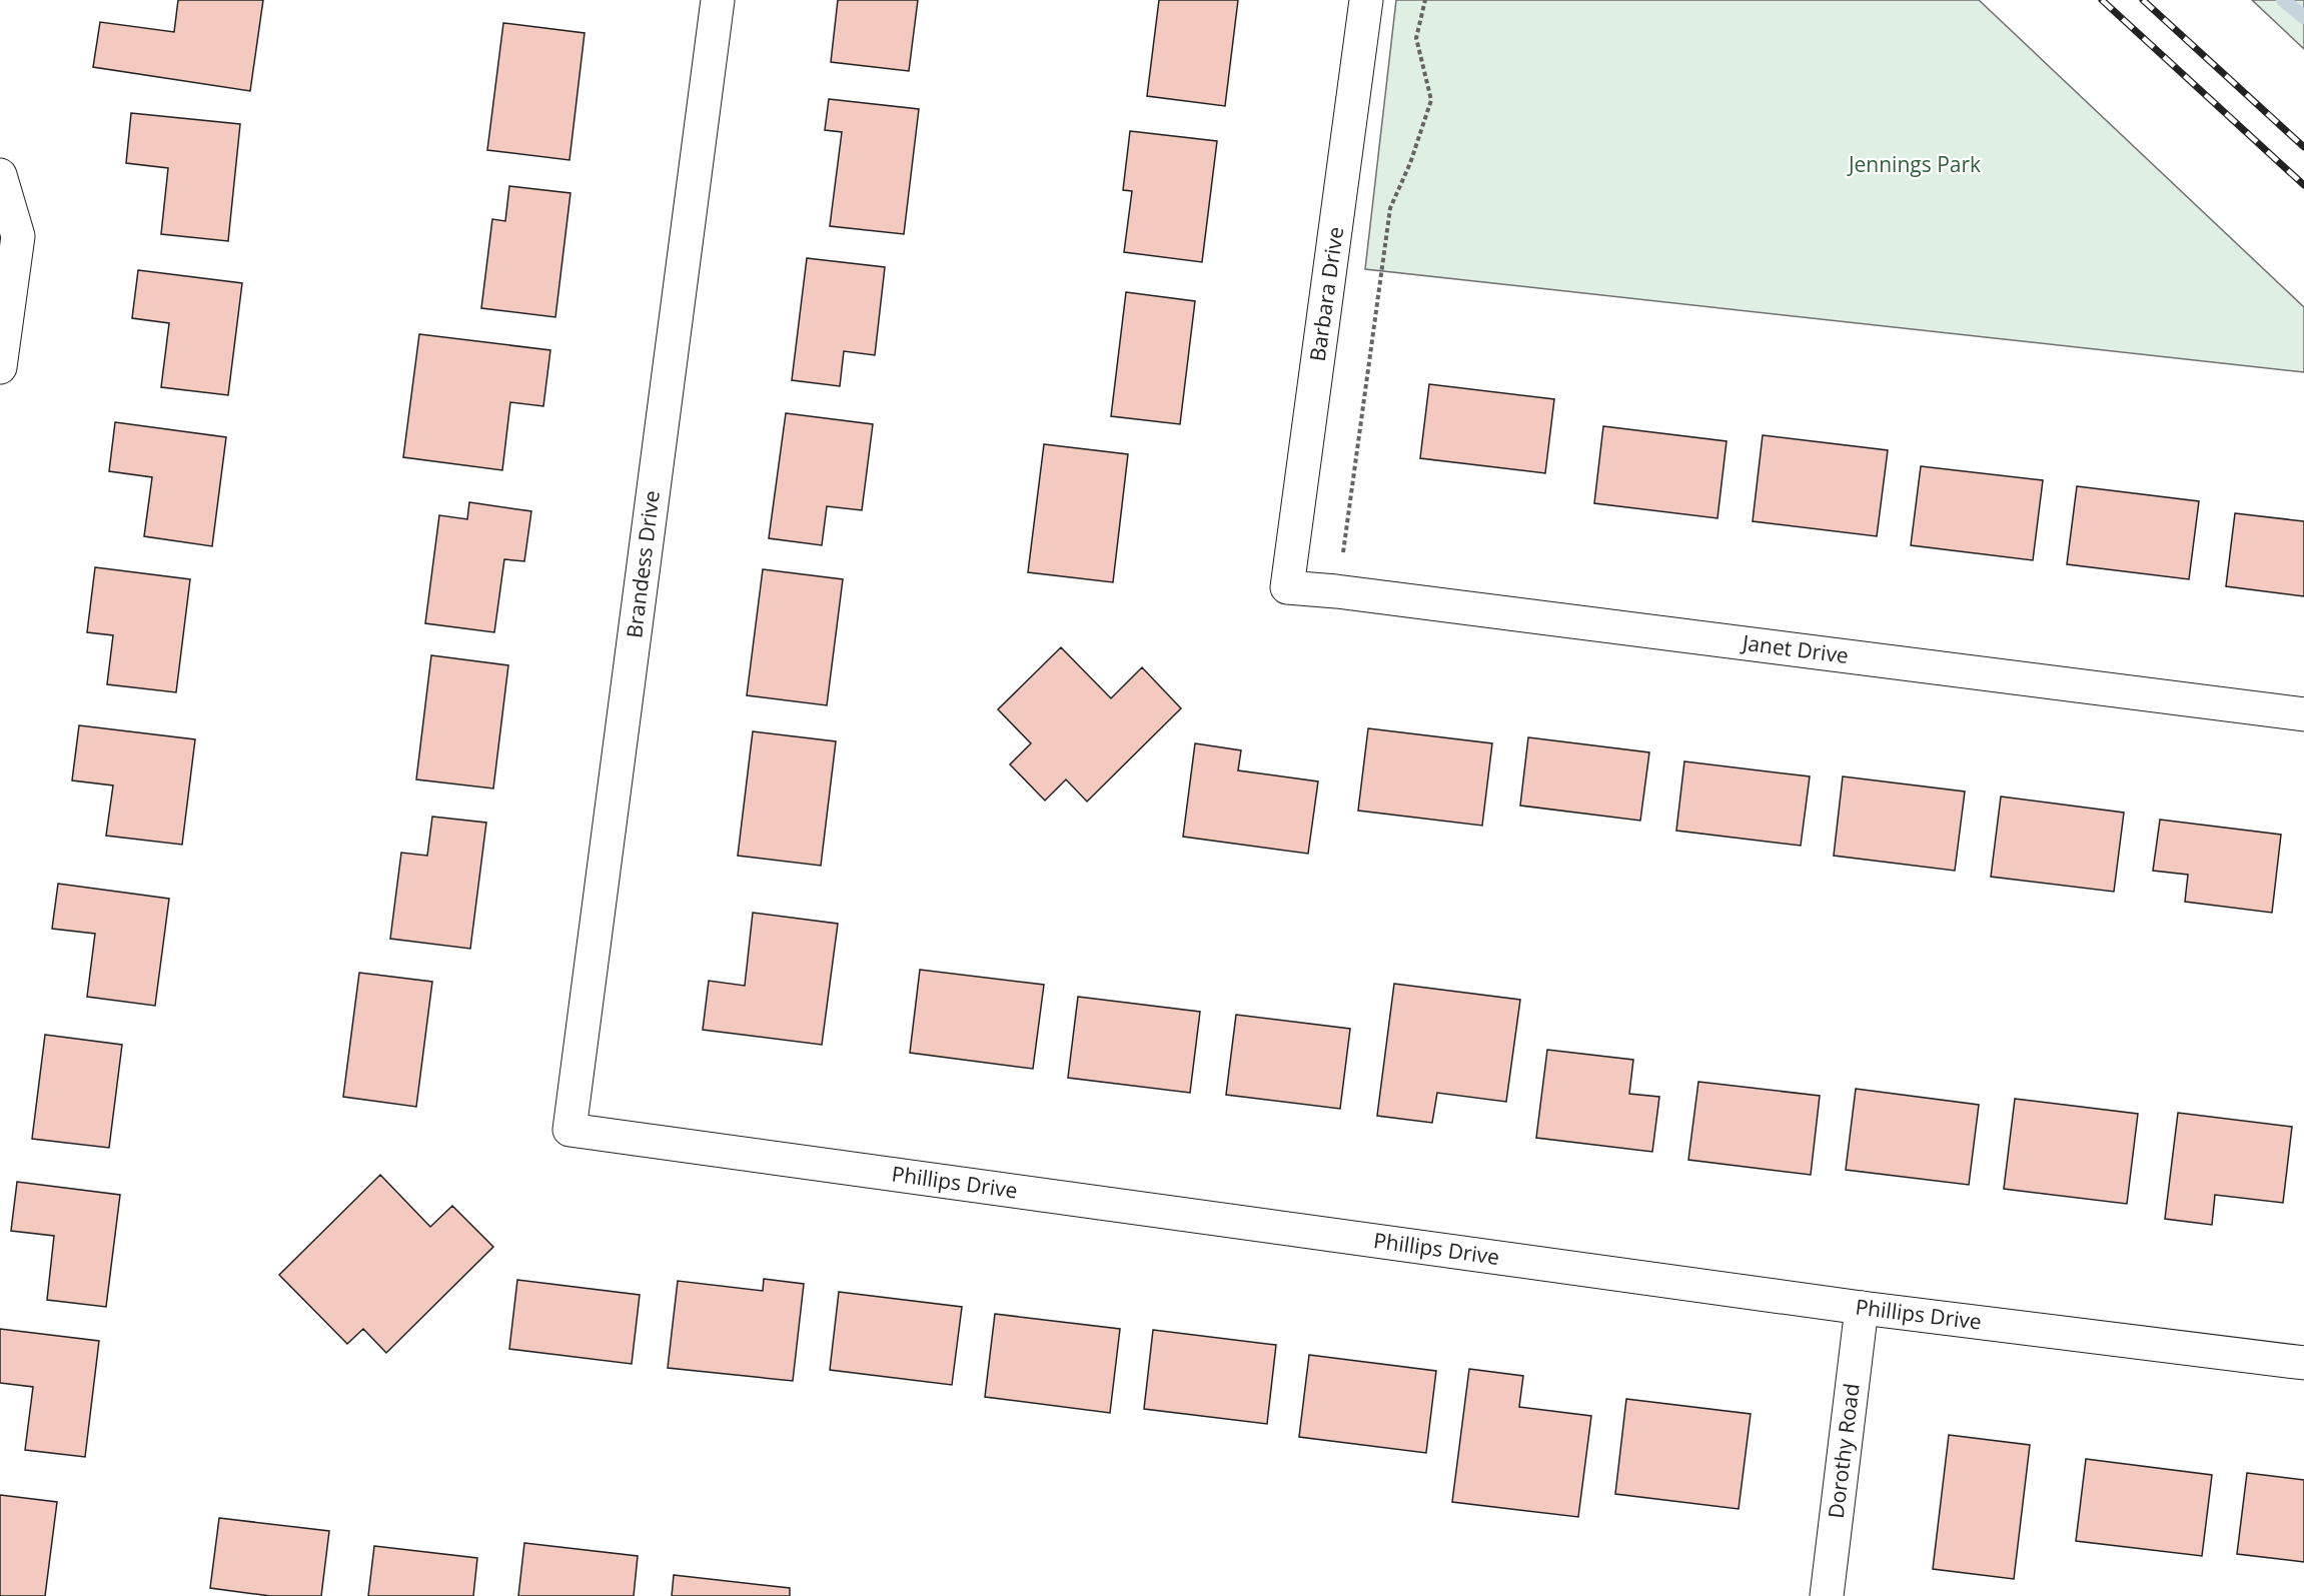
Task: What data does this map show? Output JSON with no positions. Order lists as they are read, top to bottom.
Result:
{
  "streets": {
    "street": [
      "Barbara Drive",
      "Brandess Drive",
      "Janet Drive",
      "Phillips Drive",
      "Dorothy Road"
    ]
  },
  "crossings": [
    ["Barbara Drive", "Janet Drive"],
    ["Brandess Drive", "Phillips Drive"],
    ["Phillips Drive", "Dorothy Road"]
  ],
  "parks": ["Jennings Park"]
}
